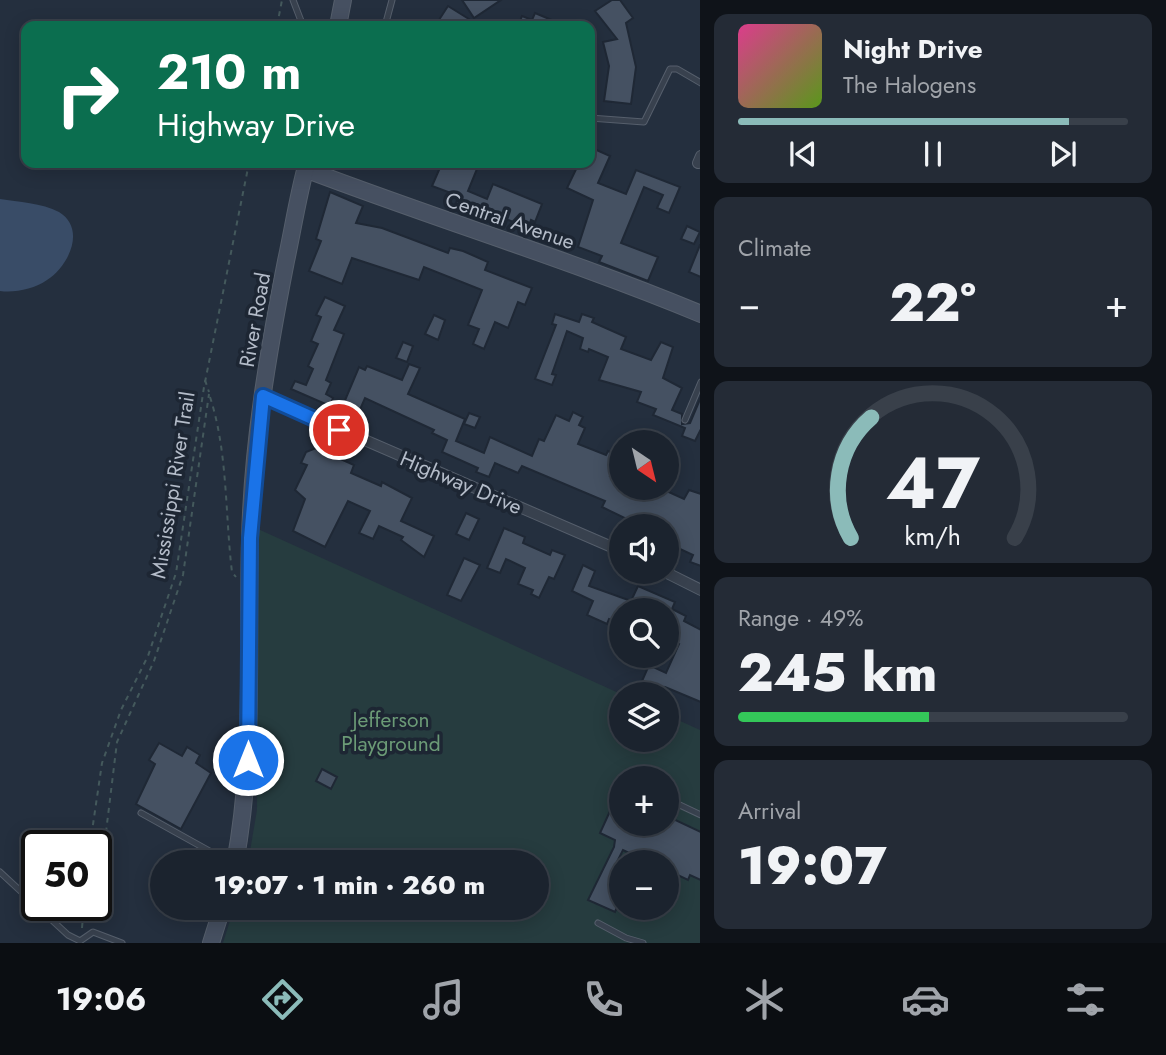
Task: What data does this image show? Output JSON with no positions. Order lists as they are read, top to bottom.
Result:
{
  "streets": {
    "main road": ["Central Avenue", "River Road"],
    "street": ["Highway Drive"],
    "path": ["Mississippi River Trail"]
  },
  "crossings": [
    ["River Road", "Highway Drive"]
  ],
  "parks": ["Jefferson Playground"],
  "north": "bottom right",
  "page": {
    "turn": ["210 m", "Highway Drive"],
    "song": ["Night Drive", "The Halogens"],
    "tile": [
      "Climate",
      ["Range · 49%", "245 km"],
      ["Arrival", "19:07"]
    ],
    "heat": ["−", "22°", "+"],
    "map_buttons": ["+", "−"],
    "limit": "50",
    "trip": "19:07 · 1 min · 260 m",
    "tabs": "19:06",
    "gauge": ["47", "km/h"]
  }
}
